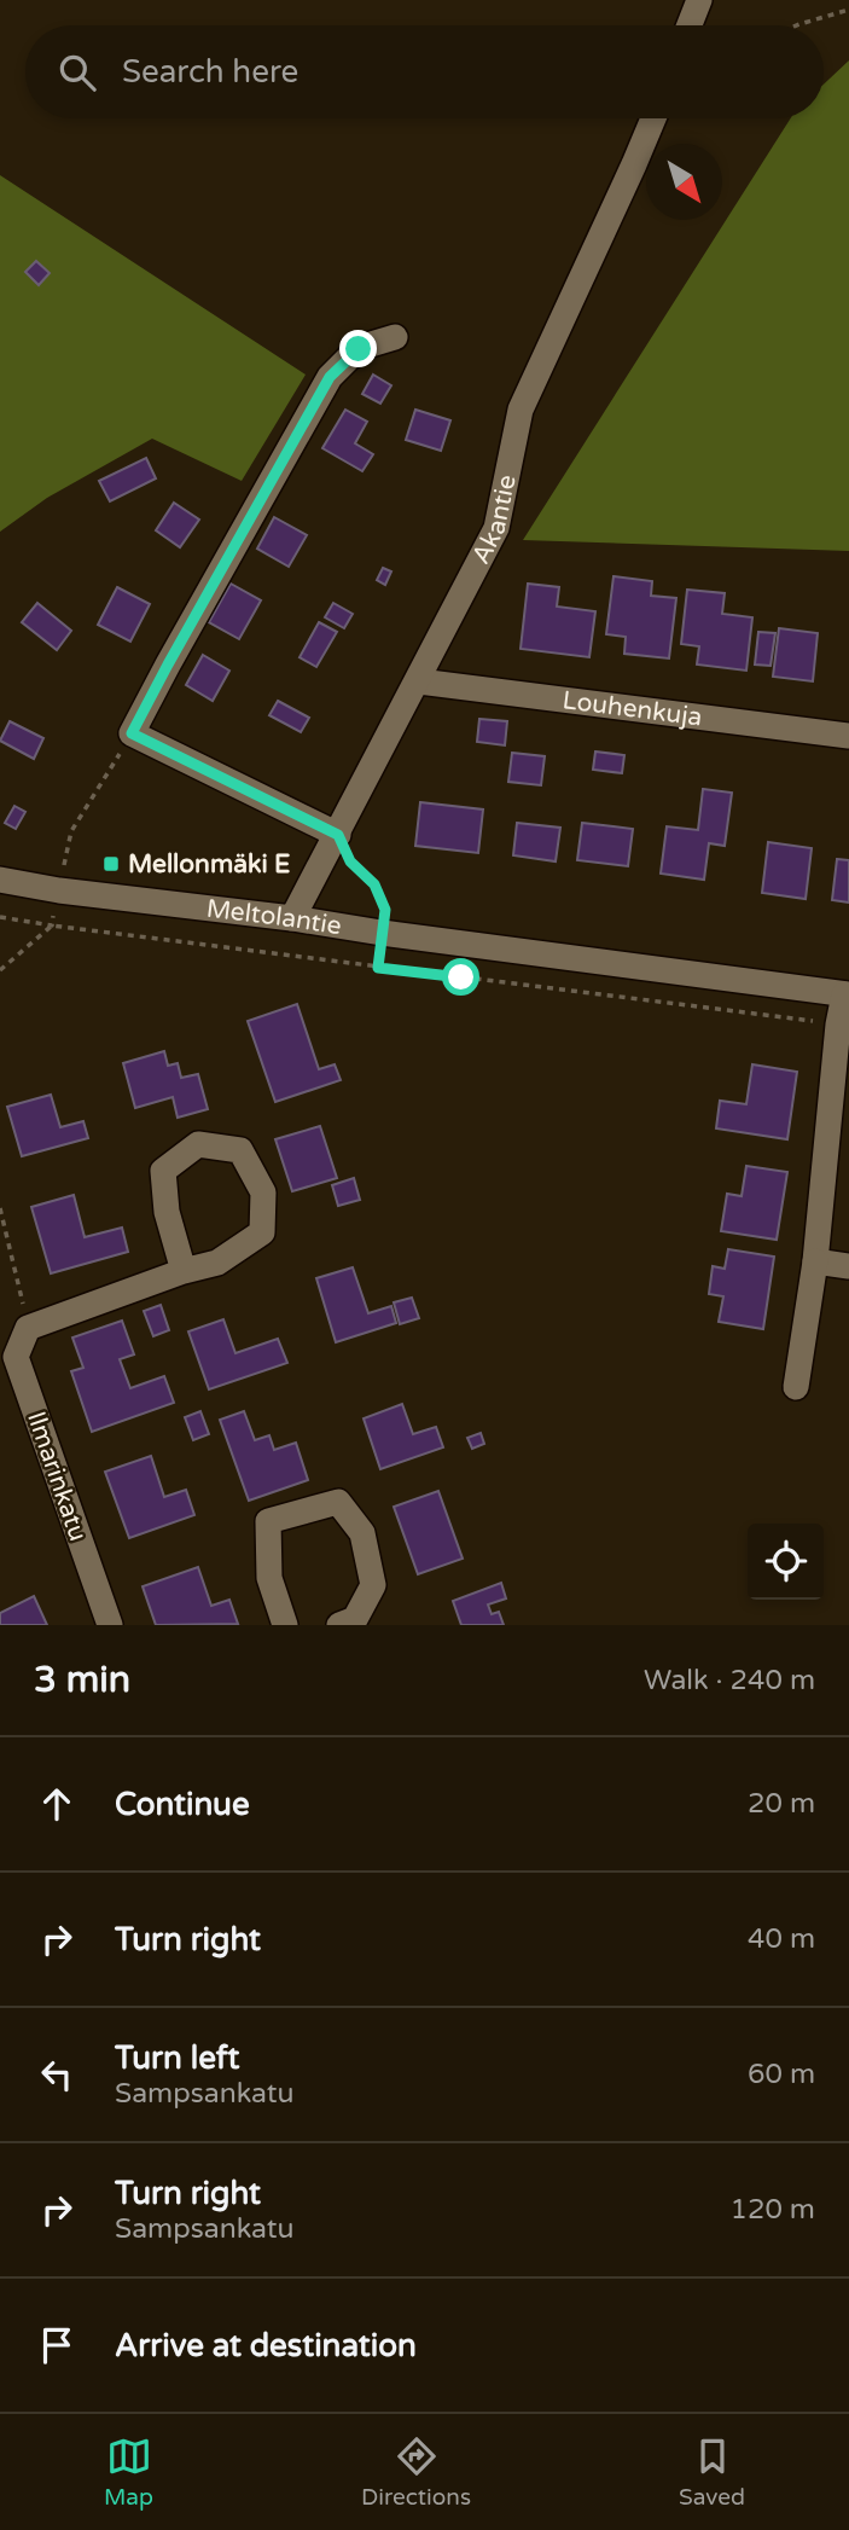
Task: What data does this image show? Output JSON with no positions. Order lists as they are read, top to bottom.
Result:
{
  "streets": {
    "street": [
      "Akantie",
      "Louhenkuja",
      "Meltolantie",
      "Ilmarinkatu"
    ]
  },
  "crossings": [
    ["Akantie", "Louhenkuja"],
    ["Akantie", "Meltolantie"]
  ],
  "places": {
    "transit": ["Mellonmäki E"]
  },
  "north": "bottom right",
  "page": {
    "search": "Search here",
    "heading": ["3 min", "Walk · 240 m"],
    "list": [
      ["Continue", "20 m"],
      ["Turn right", "40 m"],
      ["Turn left", "Sampsankatu", "60 m"],
      ["Turn right", "Sampsankatu", "120 m"],
      "Arrive at destination"
    ],
    "nav": ["Map", "Directions", "Saved"]
  }
}
